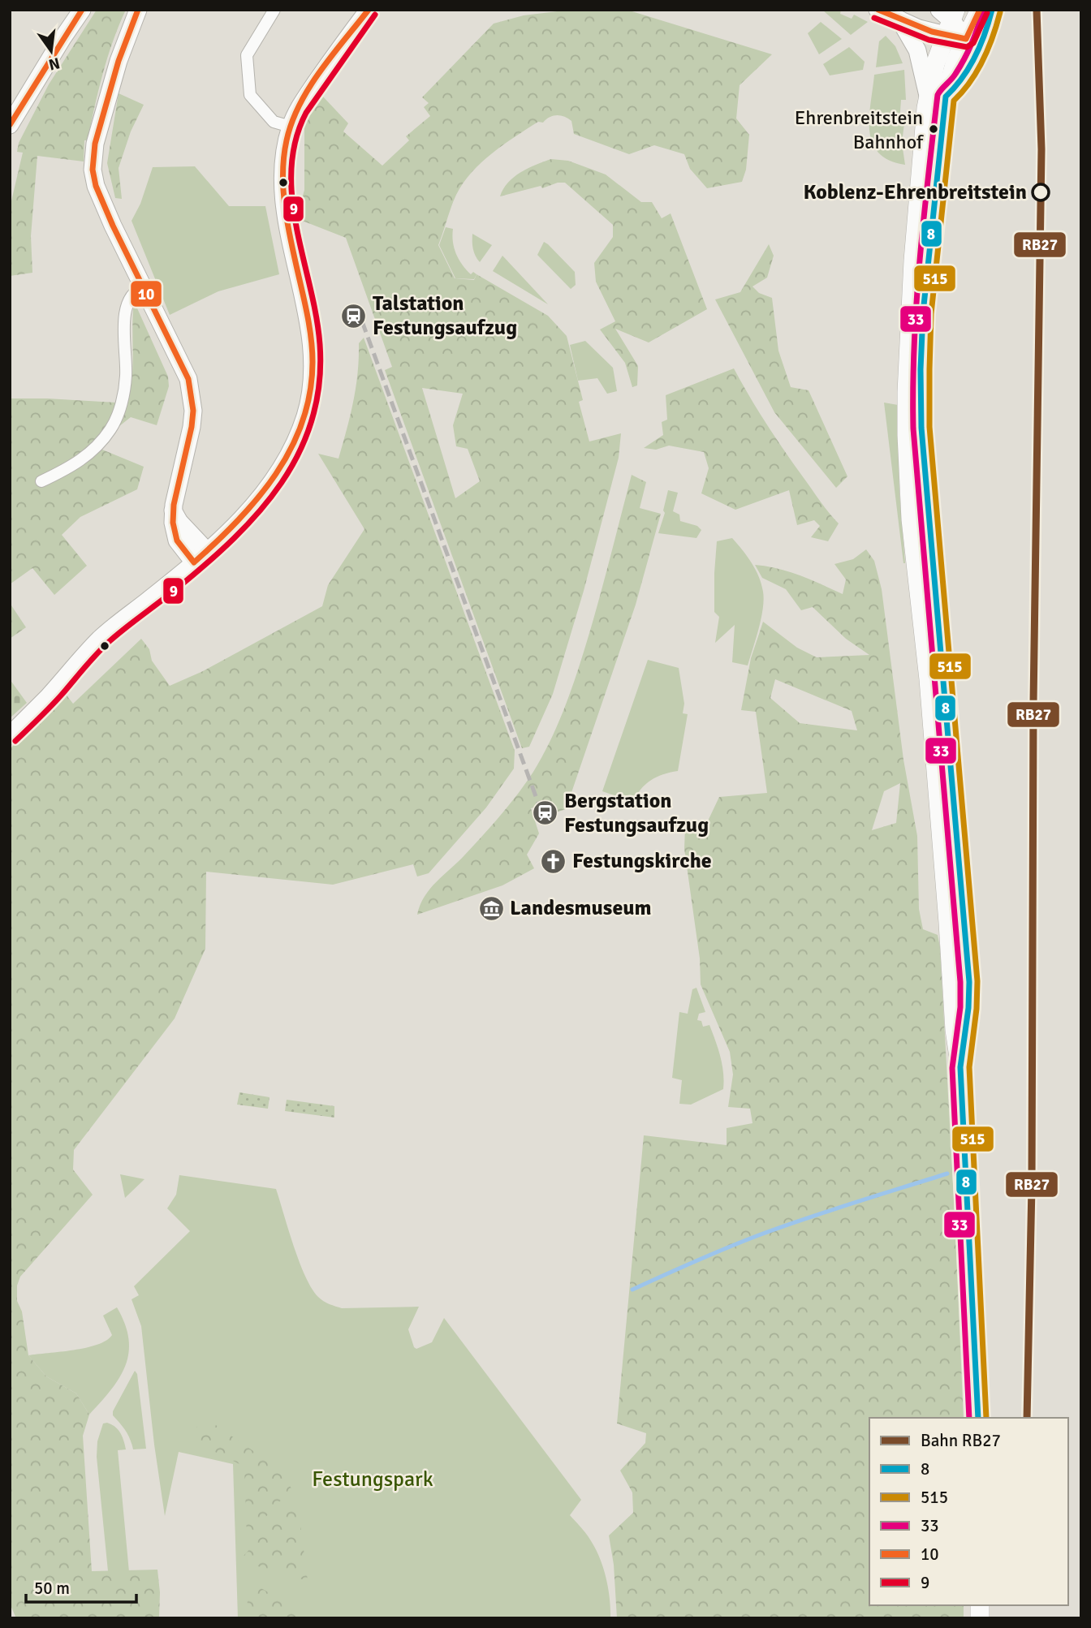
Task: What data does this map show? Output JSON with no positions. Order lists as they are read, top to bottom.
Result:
{
  "parks": ["Festungspark"],
  "places": {
    "other": ["Ehrenbreitstein Bahnhof", "Koblenz-Ehrenbreitstein"],
    "station": ["Talstation Festungsaufzug", "Bergstation Festungsaufzug"],
    "church": ["Festungskirche"],
    "museum": ["Landesmuseum"]
  },
  "lines": [
    "rail line RB27",
    "transit line 8",
    "transit line 33",
    "transit line 10",
    "transit line 515",
    "transit line 9"
  ],
  "legend": [
    "Bahn RB27",
    "8",
    "515",
    "33",
    "10",
    "9"
  ],
  "scale_bar": "50 m",
  "north": "bottom"
}
